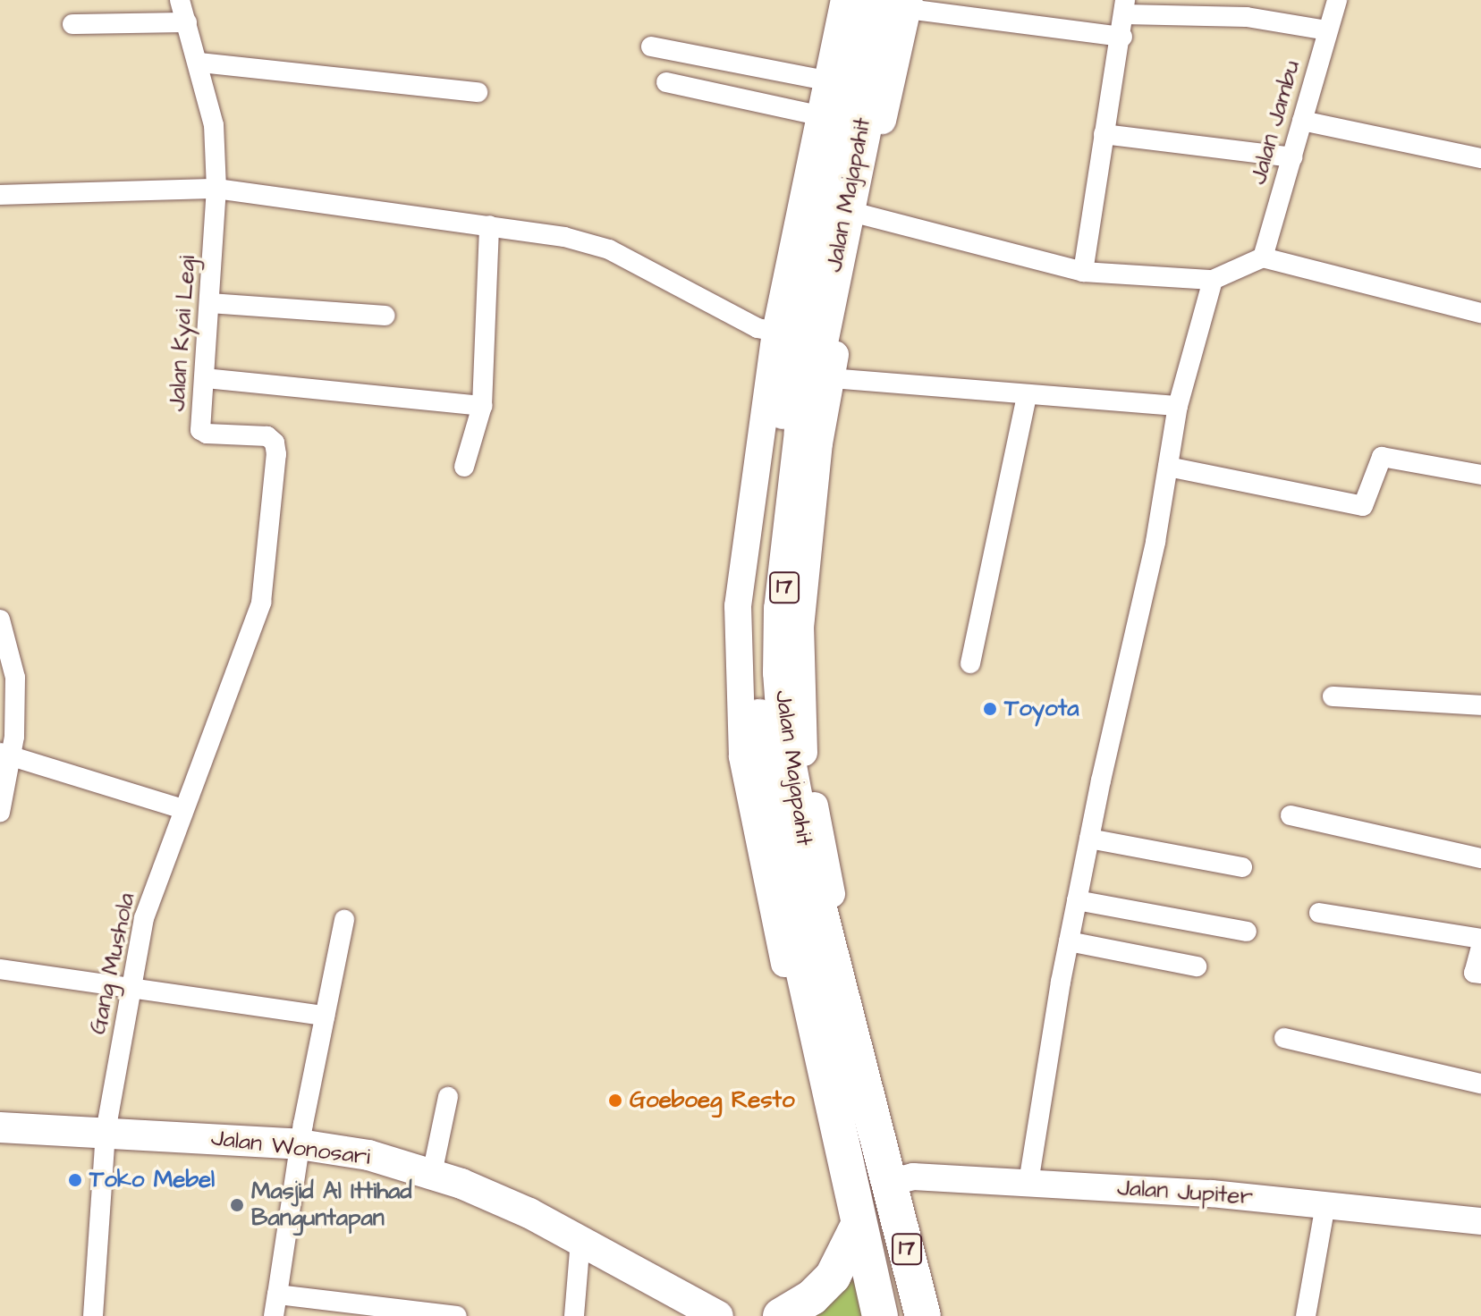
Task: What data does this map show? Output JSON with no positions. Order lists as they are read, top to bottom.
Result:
{
  "streets": {
    "highway": ["Jalan Majapahit", "17"],
    "main road": ["Jalan Wonosari"],
    "street": [
      "Jalan Jambu",
      "Jalan Kyai Legi",
      "Gang Mushola",
      "Jalan Jupiter"
    ]
  },
  "crossings": [
    ["Jalan Majapahit", "Jalan Jupiter"],
    ["Jalan Kyai Legi", "Gang Mushola"],
    ["Gang Mushola", "Jalan Wonosari"]
  ],
  "places": [
    "Toyota",
    "Goeboeg Resto",
    "Toko Mebel",
    "Masjid Al Ittihad Banguntapan"
  ]
}
